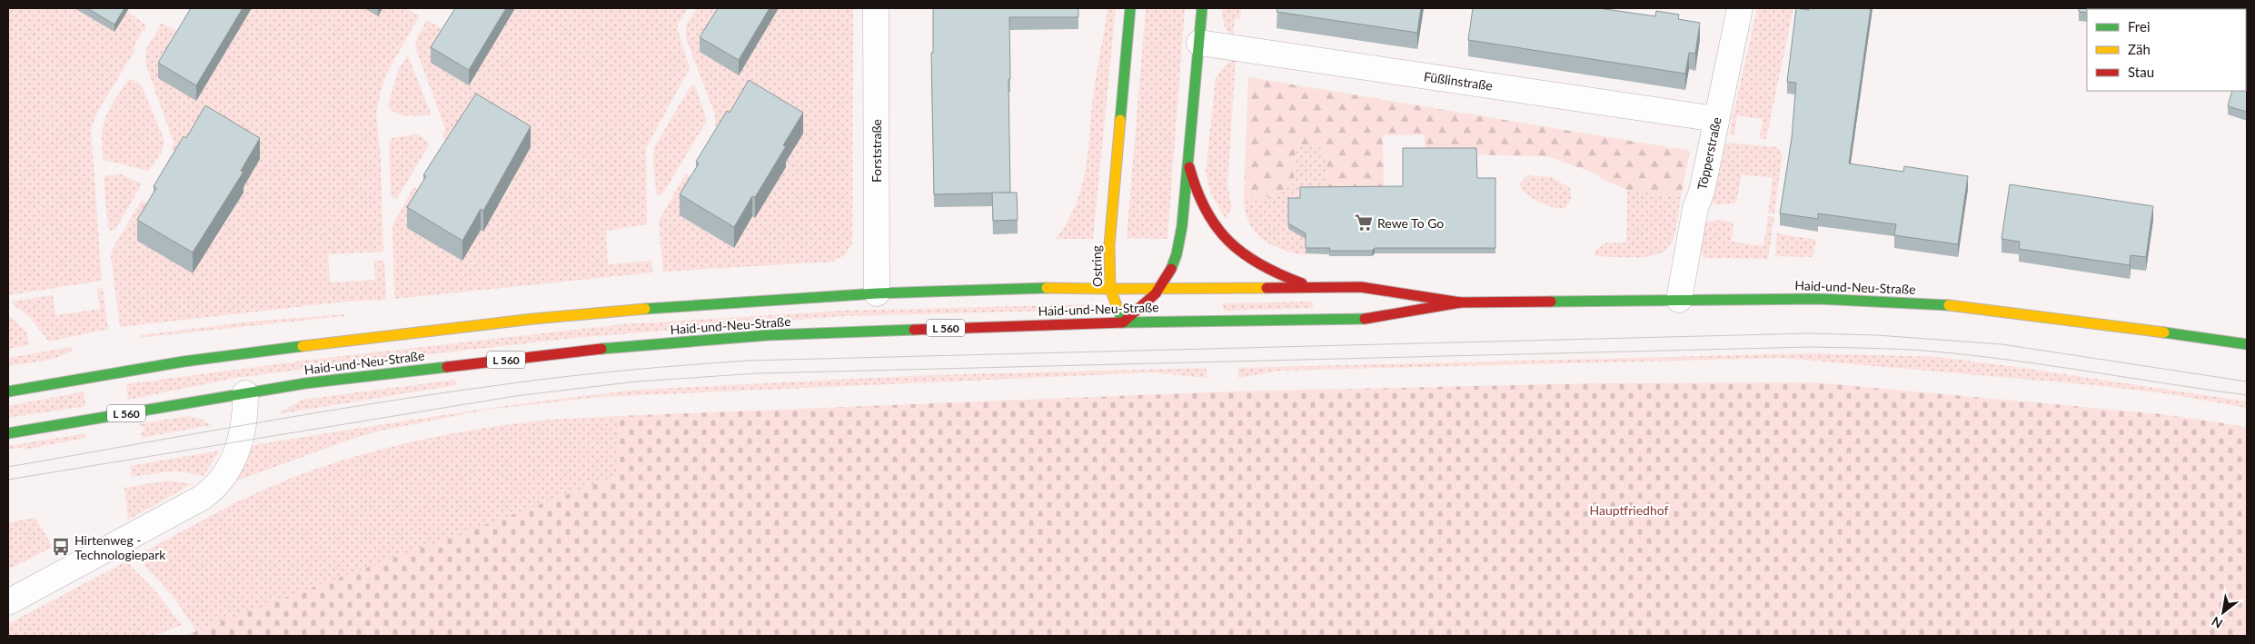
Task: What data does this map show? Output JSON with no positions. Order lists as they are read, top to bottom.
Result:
{
  "streets": {
    "main road": ["Ostring", "Haid-und-Neu-Straße", "L 560"],
    "street": ["Füßlinstraße", "Forststraße", "Töpperstraße"]
  },
  "crossings": [
    ["Füßlinstraße", "Töpperstraße"],
    ["Forststraße", "Haid-und-Neu-Straße"],
    ["Töpperstraße", "Haid-und-Neu-Straße"],
    ["Ostring", "Haid-und-Neu-Straße"]
  ],
  "parks": ["Hauptfriedhof"],
  "places": {
    "supermarket": ["Rewe To Go"],
    "bus stop": ["Hirtenweg - Technologiepark"]
  },
  "legend": ["Frei", "Zäh", "Stau"],
  "north": "bottom left"
}
